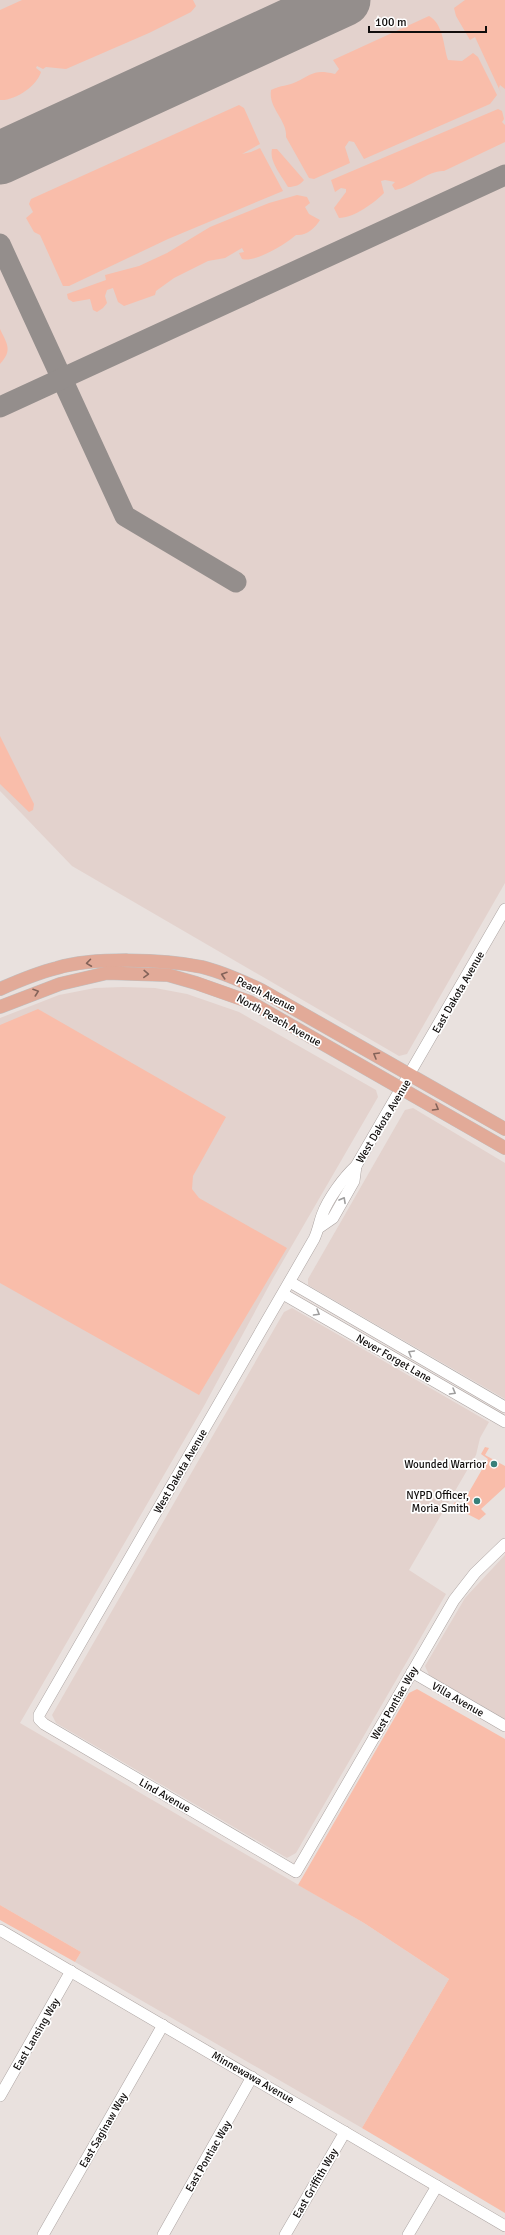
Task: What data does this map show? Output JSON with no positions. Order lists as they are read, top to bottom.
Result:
{
  "streets": {
    "main road": ["Peach Avenue", "North Peach Avenue"],
    "street": [
      "East Dakota Avenue",
      "West Dakota Avenue",
      "Never Forget Lane",
      "Villa Avenue",
      "West Pontiac Way",
      "Lind Avenue",
      "East Lansing Way",
      "Minnewawa Avenue",
      "East Saginaw Way",
      "East Pontiac Way",
      "East Griffith Way"
    ]
  },
  "crossings": [
    ["East Dakota Avenue", "Peach Avenue"],
    ["East Dakota Avenue", "West Dakota Avenue"],
    ["Peach Avenue", "North Peach Avenue"],
    ["Peach Avenue", "West Dakota Avenue"],
    ["North Peach Avenue", "West Dakota Avenue"],
    ["West Dakota Avenue", "Never Forget Lane"],
    ["West Dakota Avenue", "Lind Avenue"],
    ["Villa Avenue", "West Pontiac Way"],
    ["West Pontiac Way", "Lind Avenue"],
    ["East Lansing Way", "Minnewawa Avenue"],
    ["Minnewawa Avenue", "East Saginaw Way"],
    ["Minnewawa Avenue", "East Pontiac Way"],
    ["Minnewawa Avenue", "East Griffith Way"]
  ],
  "one_way": ["Peach Avenue", "North Peach Avenue"],
  "places": ["Wounded Warrior", "NYPD Officer, Moria Smith"],
  "scale_bar": "100 m"
}
